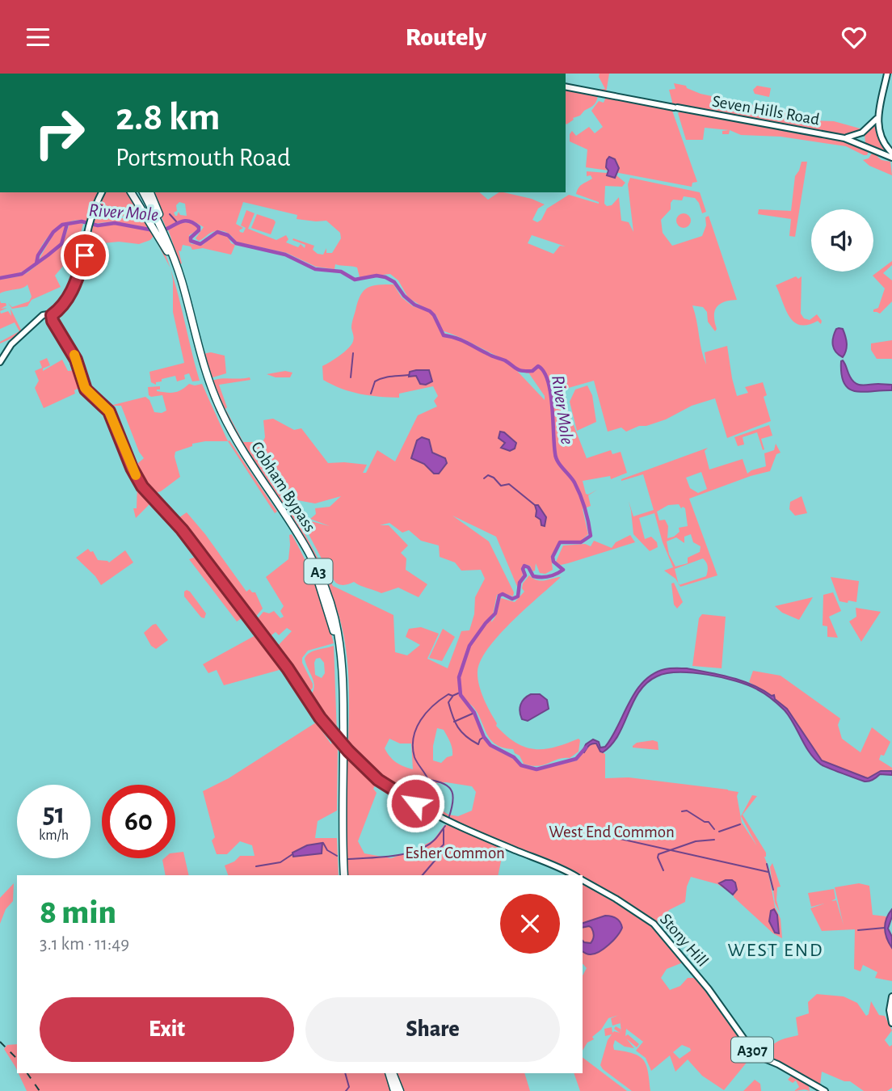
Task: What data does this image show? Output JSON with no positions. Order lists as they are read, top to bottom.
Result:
{
  "streets": {
    "highway": ["Cobham Bypass", "A3"],
    "main road": ["Seven Hills Road", "Stony Hill", "A307"]
  },
  "districts": ["WEST END"],
  "water": ["River Mole"],
  "parks": ["West End Common", "Esher Common"],
  "page": {
    "header": "Routely",
    "turn": ["2.8 km", "Portsmouth Road"],
    "speed": "51 km/h",
    "limit": "60",
    "heading": ["8 min", "3.1 km · 11:49"],
    "buttons": ["Exit", "Share"]
  }
}
